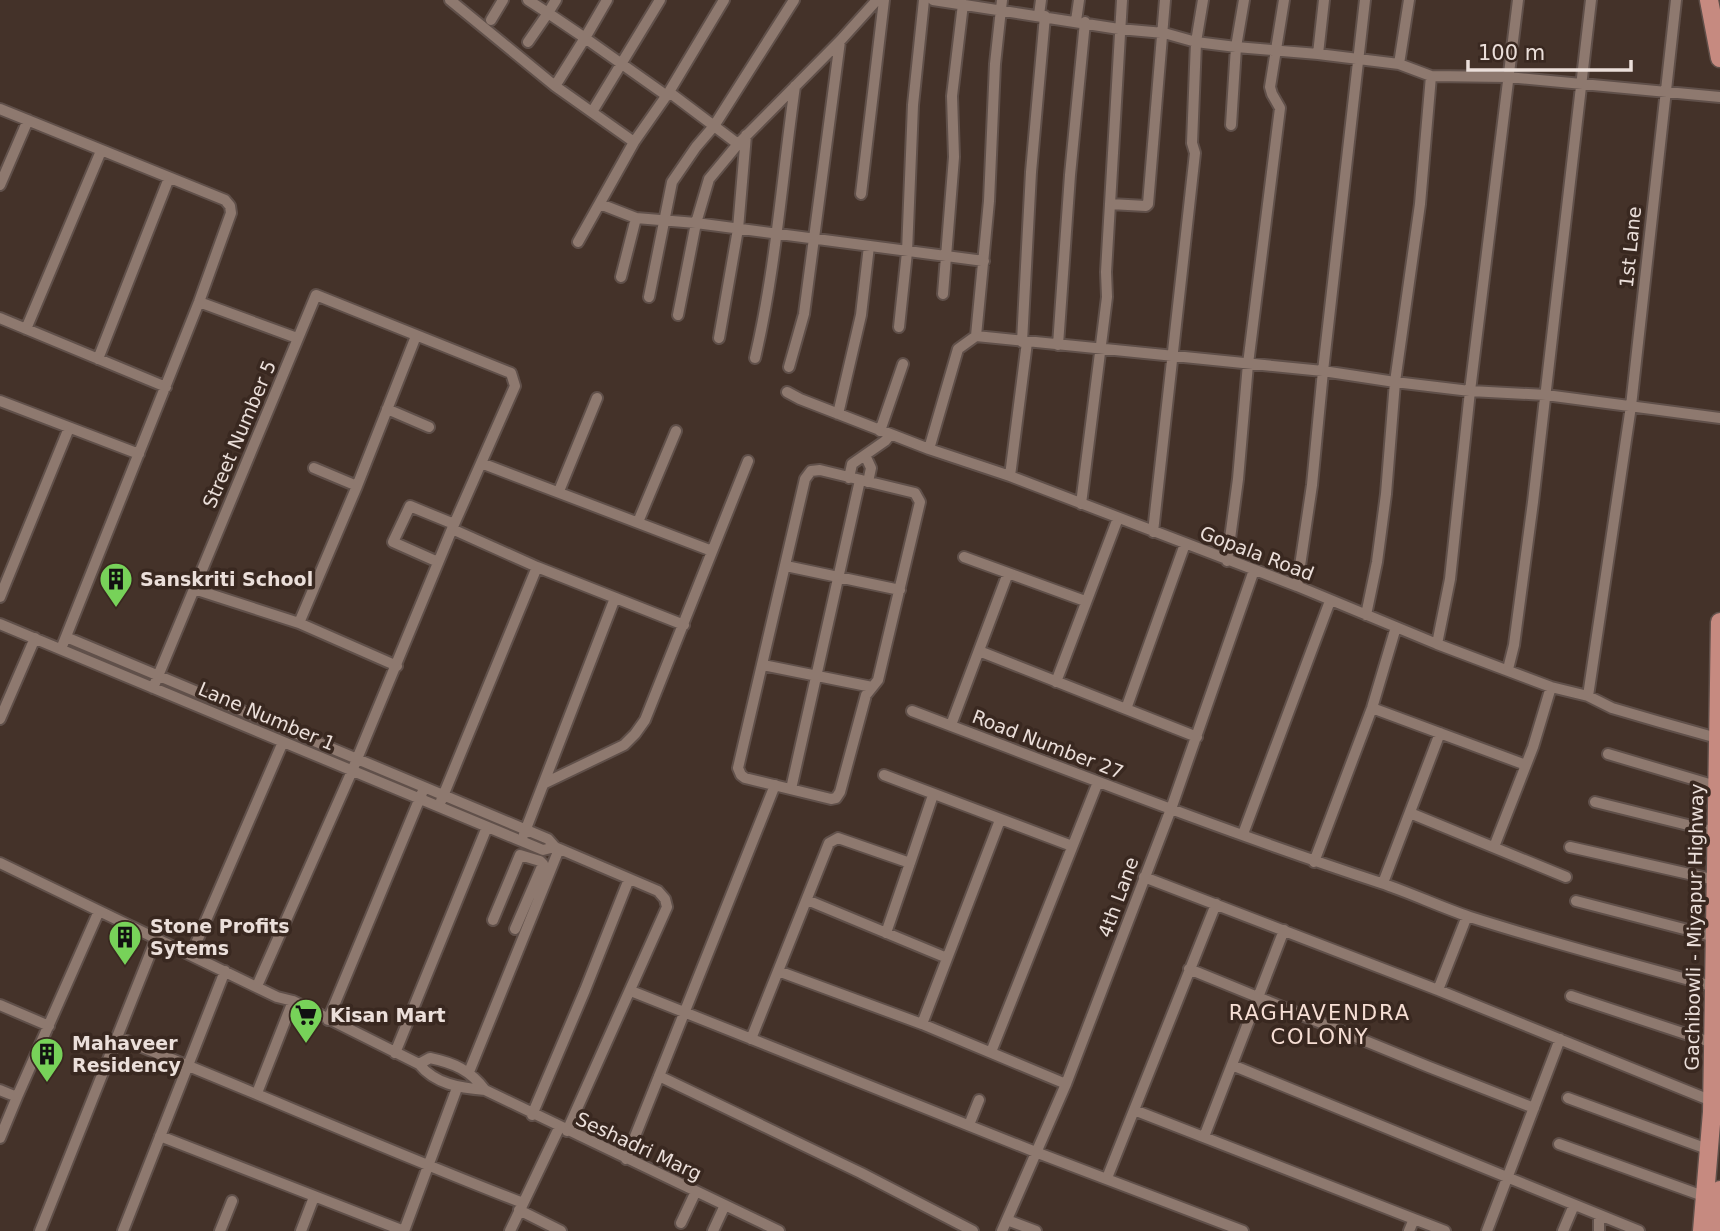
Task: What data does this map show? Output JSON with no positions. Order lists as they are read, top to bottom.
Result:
{
  "streets": {
    "main road": ["Gachibowli - Miyapur Highway"],
    "street": [
      "1st Lane",
      "Street Number 5",
      "Gopala Road",
      "Lane Number 1",
      "Road Number 27",
      "4th Lane",
      "Seshadri Marg"
    ]
  },
  "crossings": [
    ["1st Lane", "Gopala Road"],
    ["Street Number 5", "Lane Number 1"],
    ["Gopala Road", "4th Lane"],
    ["Gopala Road", "Gachibowli - Miyapur Highway"],
    ["Road Number 27", "4th Lane"],
    ["Road Number 27", "Gachibowli - Miyapur Highway"]
  ],
  "districts": ["RAGHAVENDRA COLONY"],
  "places": {
    "building": ["Sanskriti School", "Stone Profits Sytems", "Mahaveer Residency"],
    "supermarket": ["Kisan Mart"]
  },
  "scale_bar": "100 m"
}
